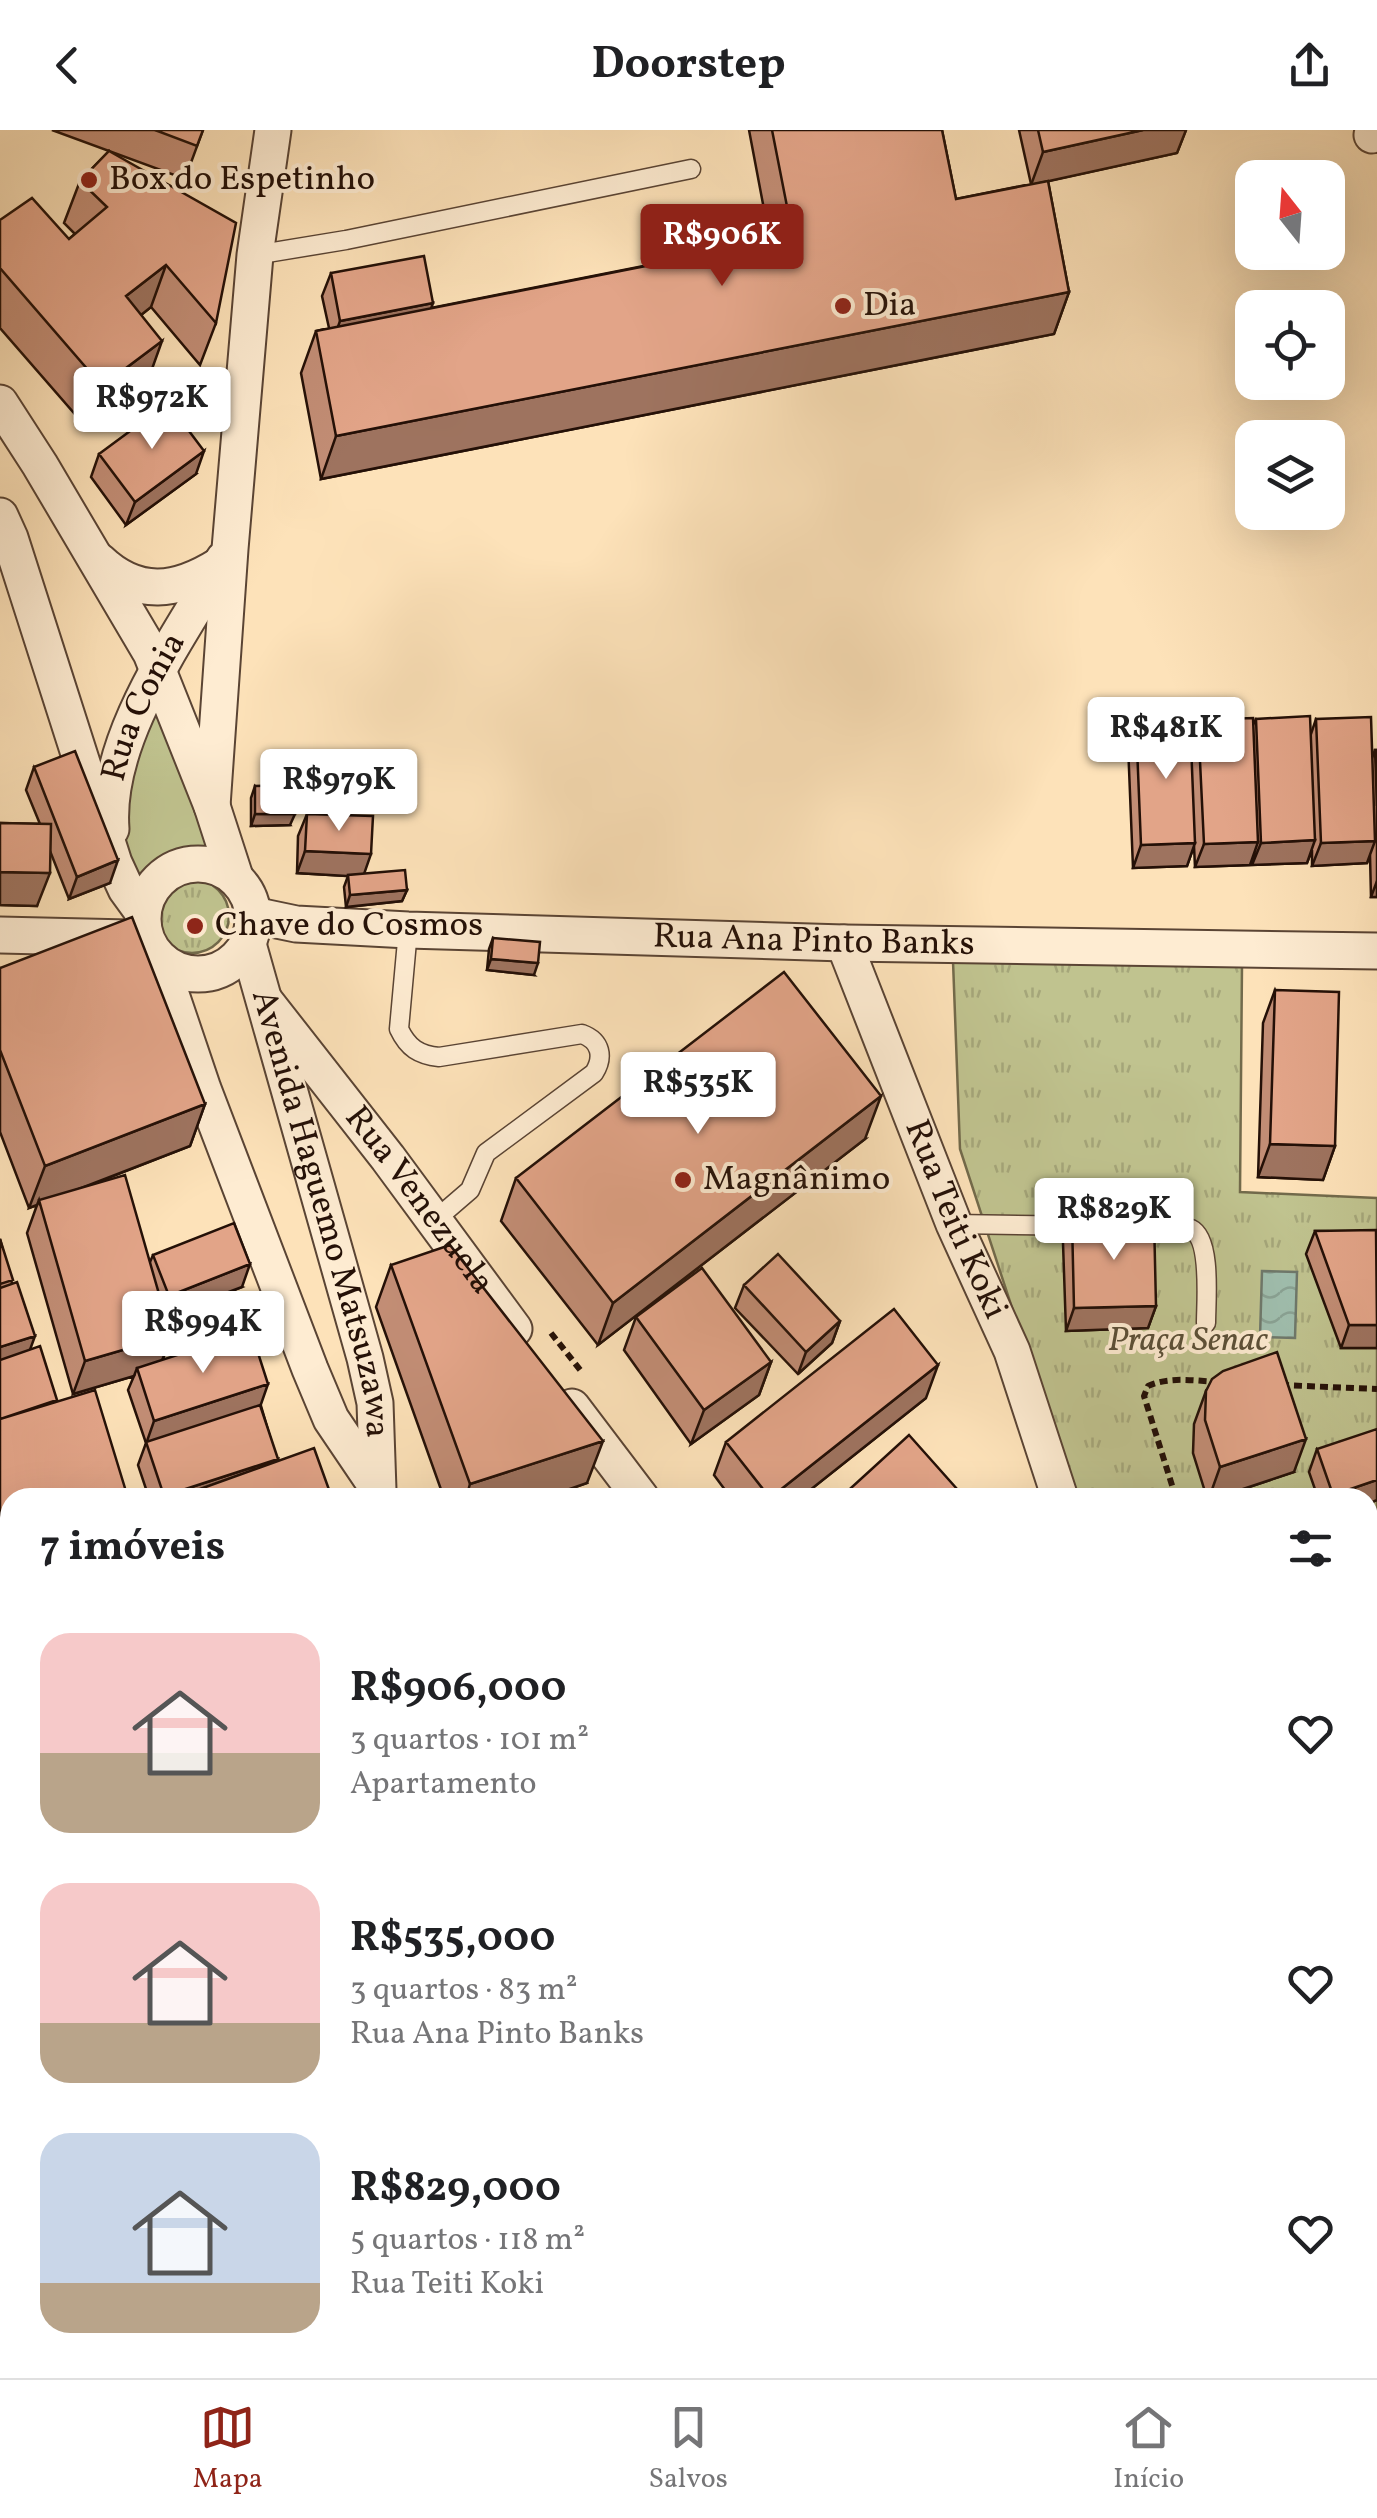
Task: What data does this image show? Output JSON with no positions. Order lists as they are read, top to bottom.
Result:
{
  "streets": {
    "street": [
      "Rua Conia",
      "Rua Ana Pinto Banks",
      "Rua Venezuela",
      "Avenida Haguemo Matsuzawa",
      "Rua Teiti Koki"
    ]
  },
  "crossings": [
    ["Rua Conia", "Avenida Haguemo Matsuzawa"],
    ["Rua Ana Pinto Banks", "Avenida Haguemo Matsuzawa"],
    ["Rua Ana Pinto Banks", "Rua Teiti Koki"],
    ["Rua Venezuela", "Avenida Haguemo Matsuzawa"]
  ],
  "parks": ["Praça Senac"],
  "places": [
    "Box do Espetinho",
    "Dia",
    "Chave do Cosmos",
    "Magnânimo"
  ],
  "north": "top",
  "page": {
    "header": "Doorstep",
    "price": [
      "R$906K",
      "R$972K",
      "R$481K",
      "R$979K",
      "R$535K",
      "R$829K",
      "R$994K"
    ],
    "heading": "7 imóveis",
    "list": [
      {
        "name": "R$906,000",
        "note": "3 quartos · 101 m² · Apartamento"
      },
      {
        "name": "R$535,000",
        "note": "3 quartos · 83 m² · Rua Ana Pinto Banks"
      },
      {
        "name": "R$829,000",
        "note": "5 quartos · 118 m² · Rua Teiti Koki"
      }
    ],
    "tabs": ["Mapa", "Salvos", "Início"]
  }
}
